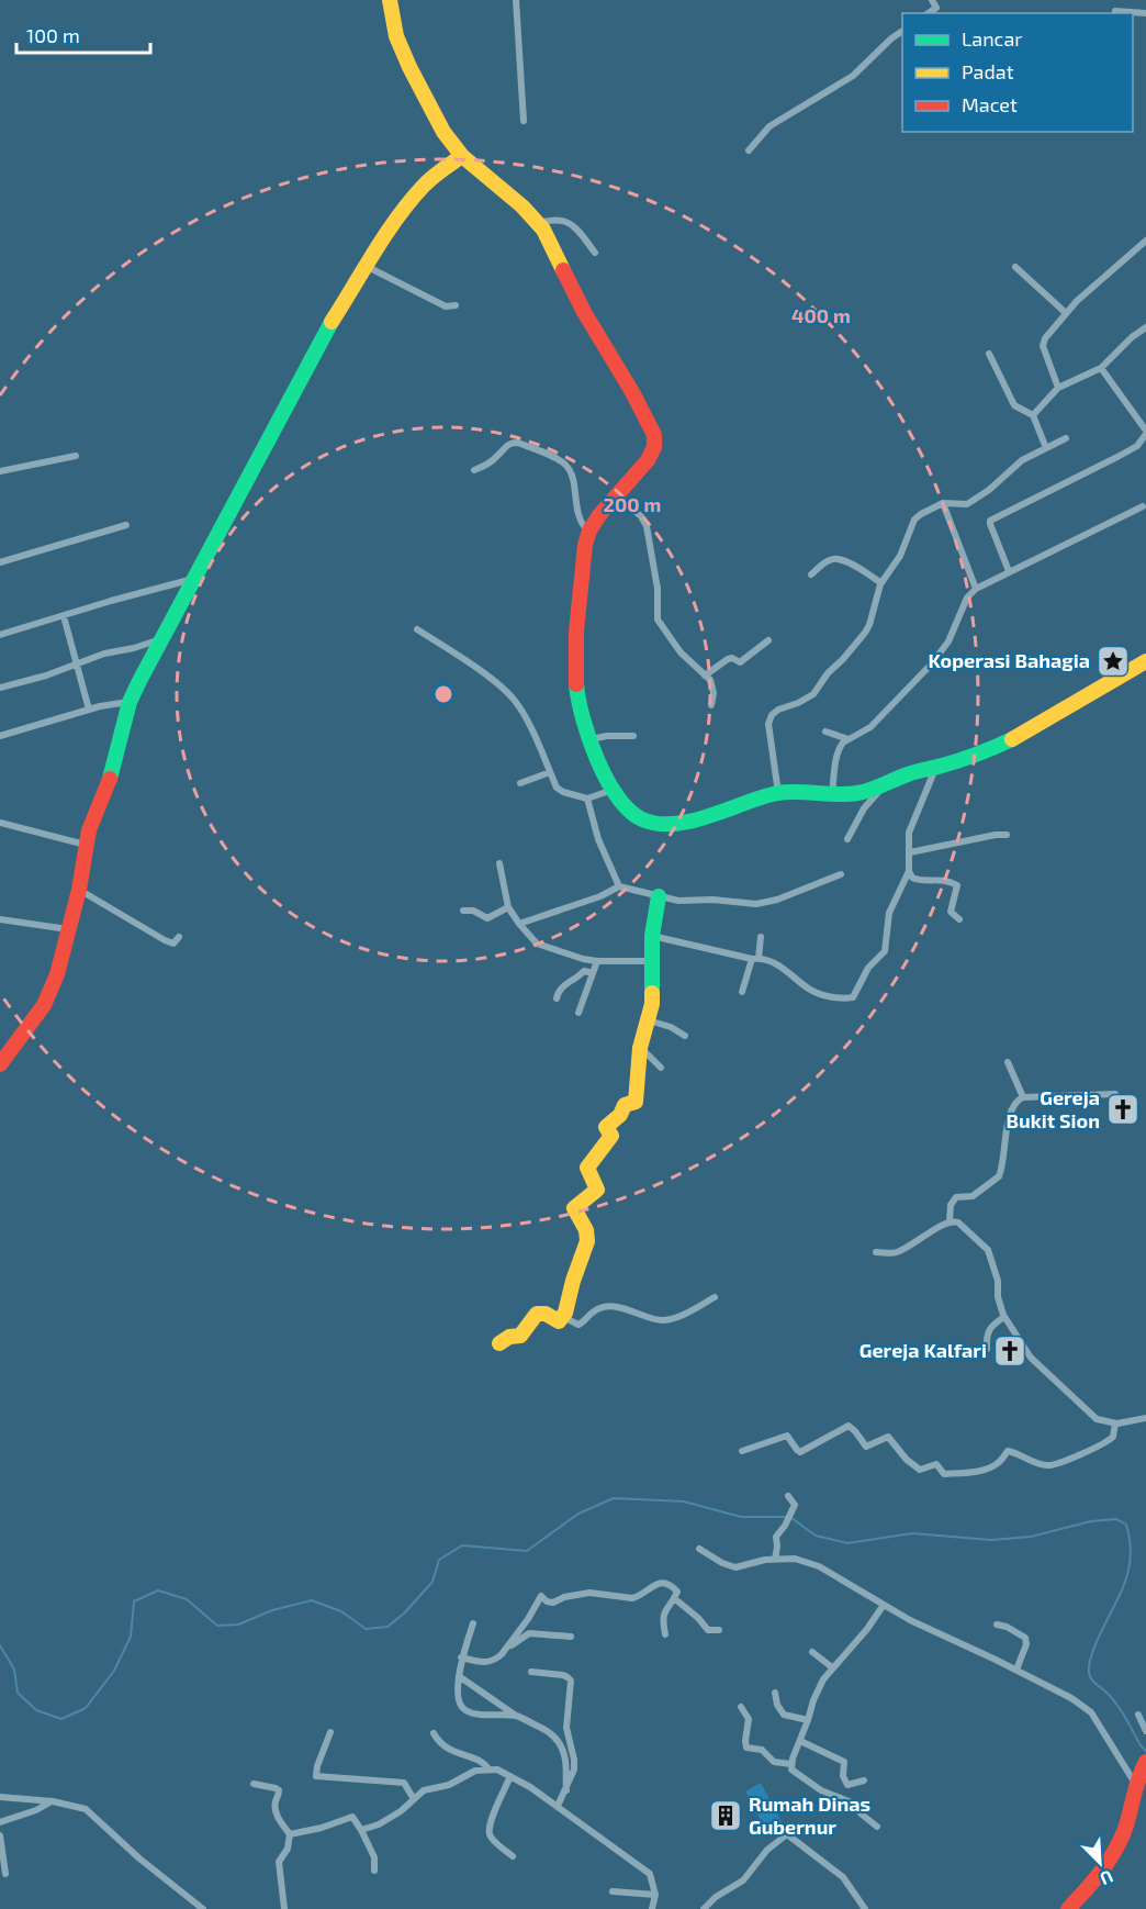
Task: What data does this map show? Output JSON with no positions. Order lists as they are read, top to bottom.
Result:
{
  "places": {
    "place": ["Koperasi Bahagia"],
    "church": ["Gereja Bukit Sion", "Gereja Kalfari"],
    "building": ["Rumah Dinas Gubernur"]
  },
  "legend": ["Lancar", "Padat", "Macet"],
  "scale_bar": "100 m",
  "north": "bottom right",
  "rings": ["400 m", "200 m"]
}
